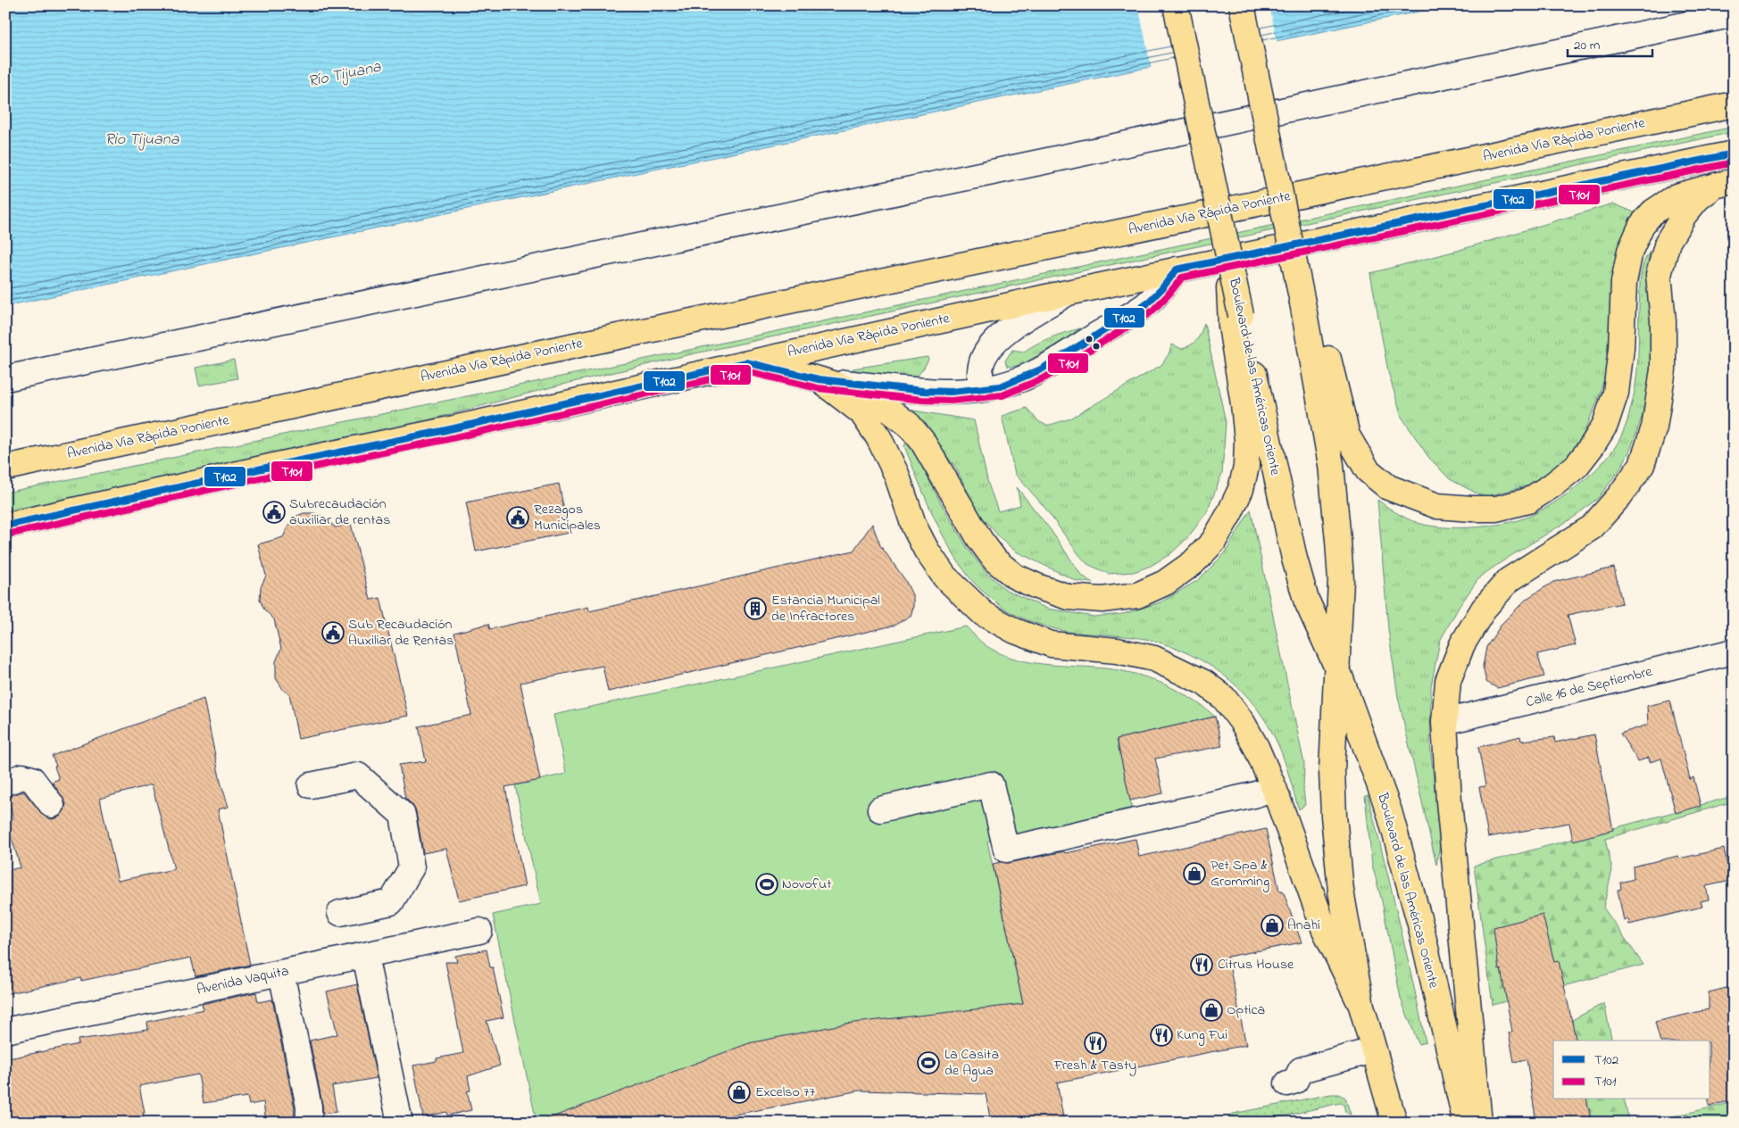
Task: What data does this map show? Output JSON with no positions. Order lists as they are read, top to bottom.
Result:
{
  "streets": {
    "main road": ["Avenida Vía Rápida Poniente", "Boulevard de las Américas Oriente"],
    "street": ["Calle 16 de Septiembre", "Avenida Vaquita"]
  },
  "water": ["Río Tijuana", "Rio Tijuana"],
  "places": {
    "public building": ["Subrecaudación auxiliar de rentas", "Rezagos Municipales", "Sub Recaudación Auxiliar de Rentas"],
    "building": ["Estancia Municipal de Infractores"],
    "shop": [
      "Pet Spa & Gromming",
      "Anahí",
      "Optica",
      "Excelso 77"
    ],
    "sports": ["Novofut", "La Casita de Agua"],
    "restaurant": ["Citrus House", "Kung Fui", "Fresh & Tasty"]
  },
  "lines": ["transit line T102", "transit line T101"],
  "legend": ["T102", "T101"],
  "scale_bar": "20 m"
}
